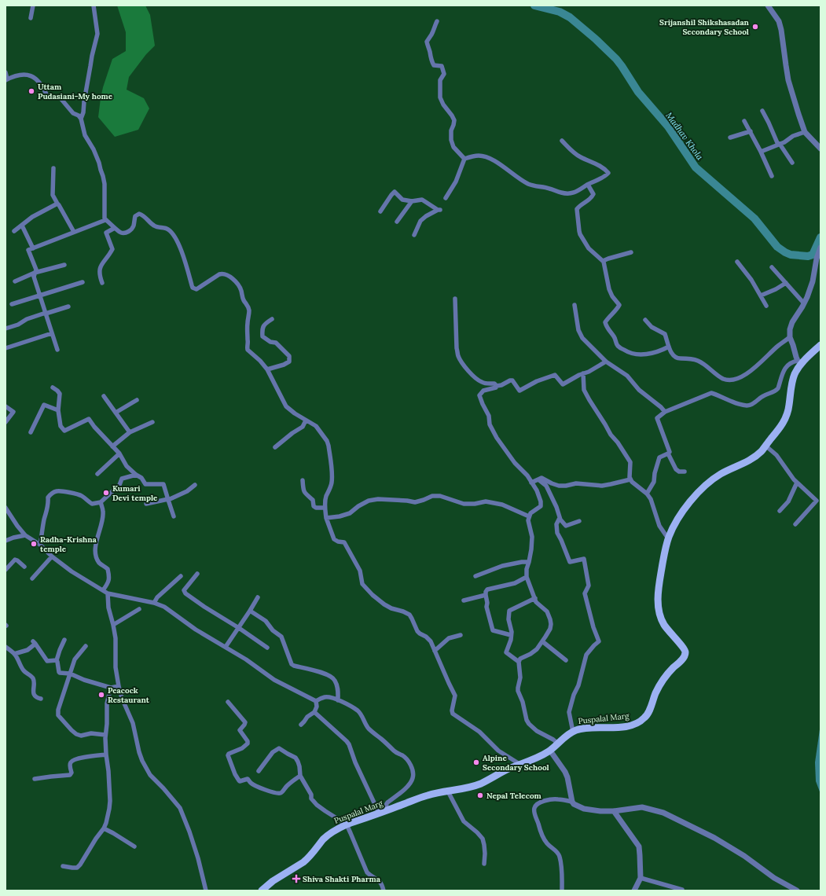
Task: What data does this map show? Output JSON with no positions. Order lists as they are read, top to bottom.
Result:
{
  "streets": {
    "main road": ["Puspalal Marg"]
  },
  "water": ["Madhav Khola"],
  "places": {
    "other": [
      "Srijanshil Shikshasadan Secondary School",
      "Uttam Pudasiani-My home",
      "Kumari Devi temple",
      "Radha-Krishna temple",
      "Peacock Restaurant",
      "Alpine Secondary School",
      "Nepal Telecom"
    ],
    "health": ["Shiva Shakti Pharma"]
  }
}
